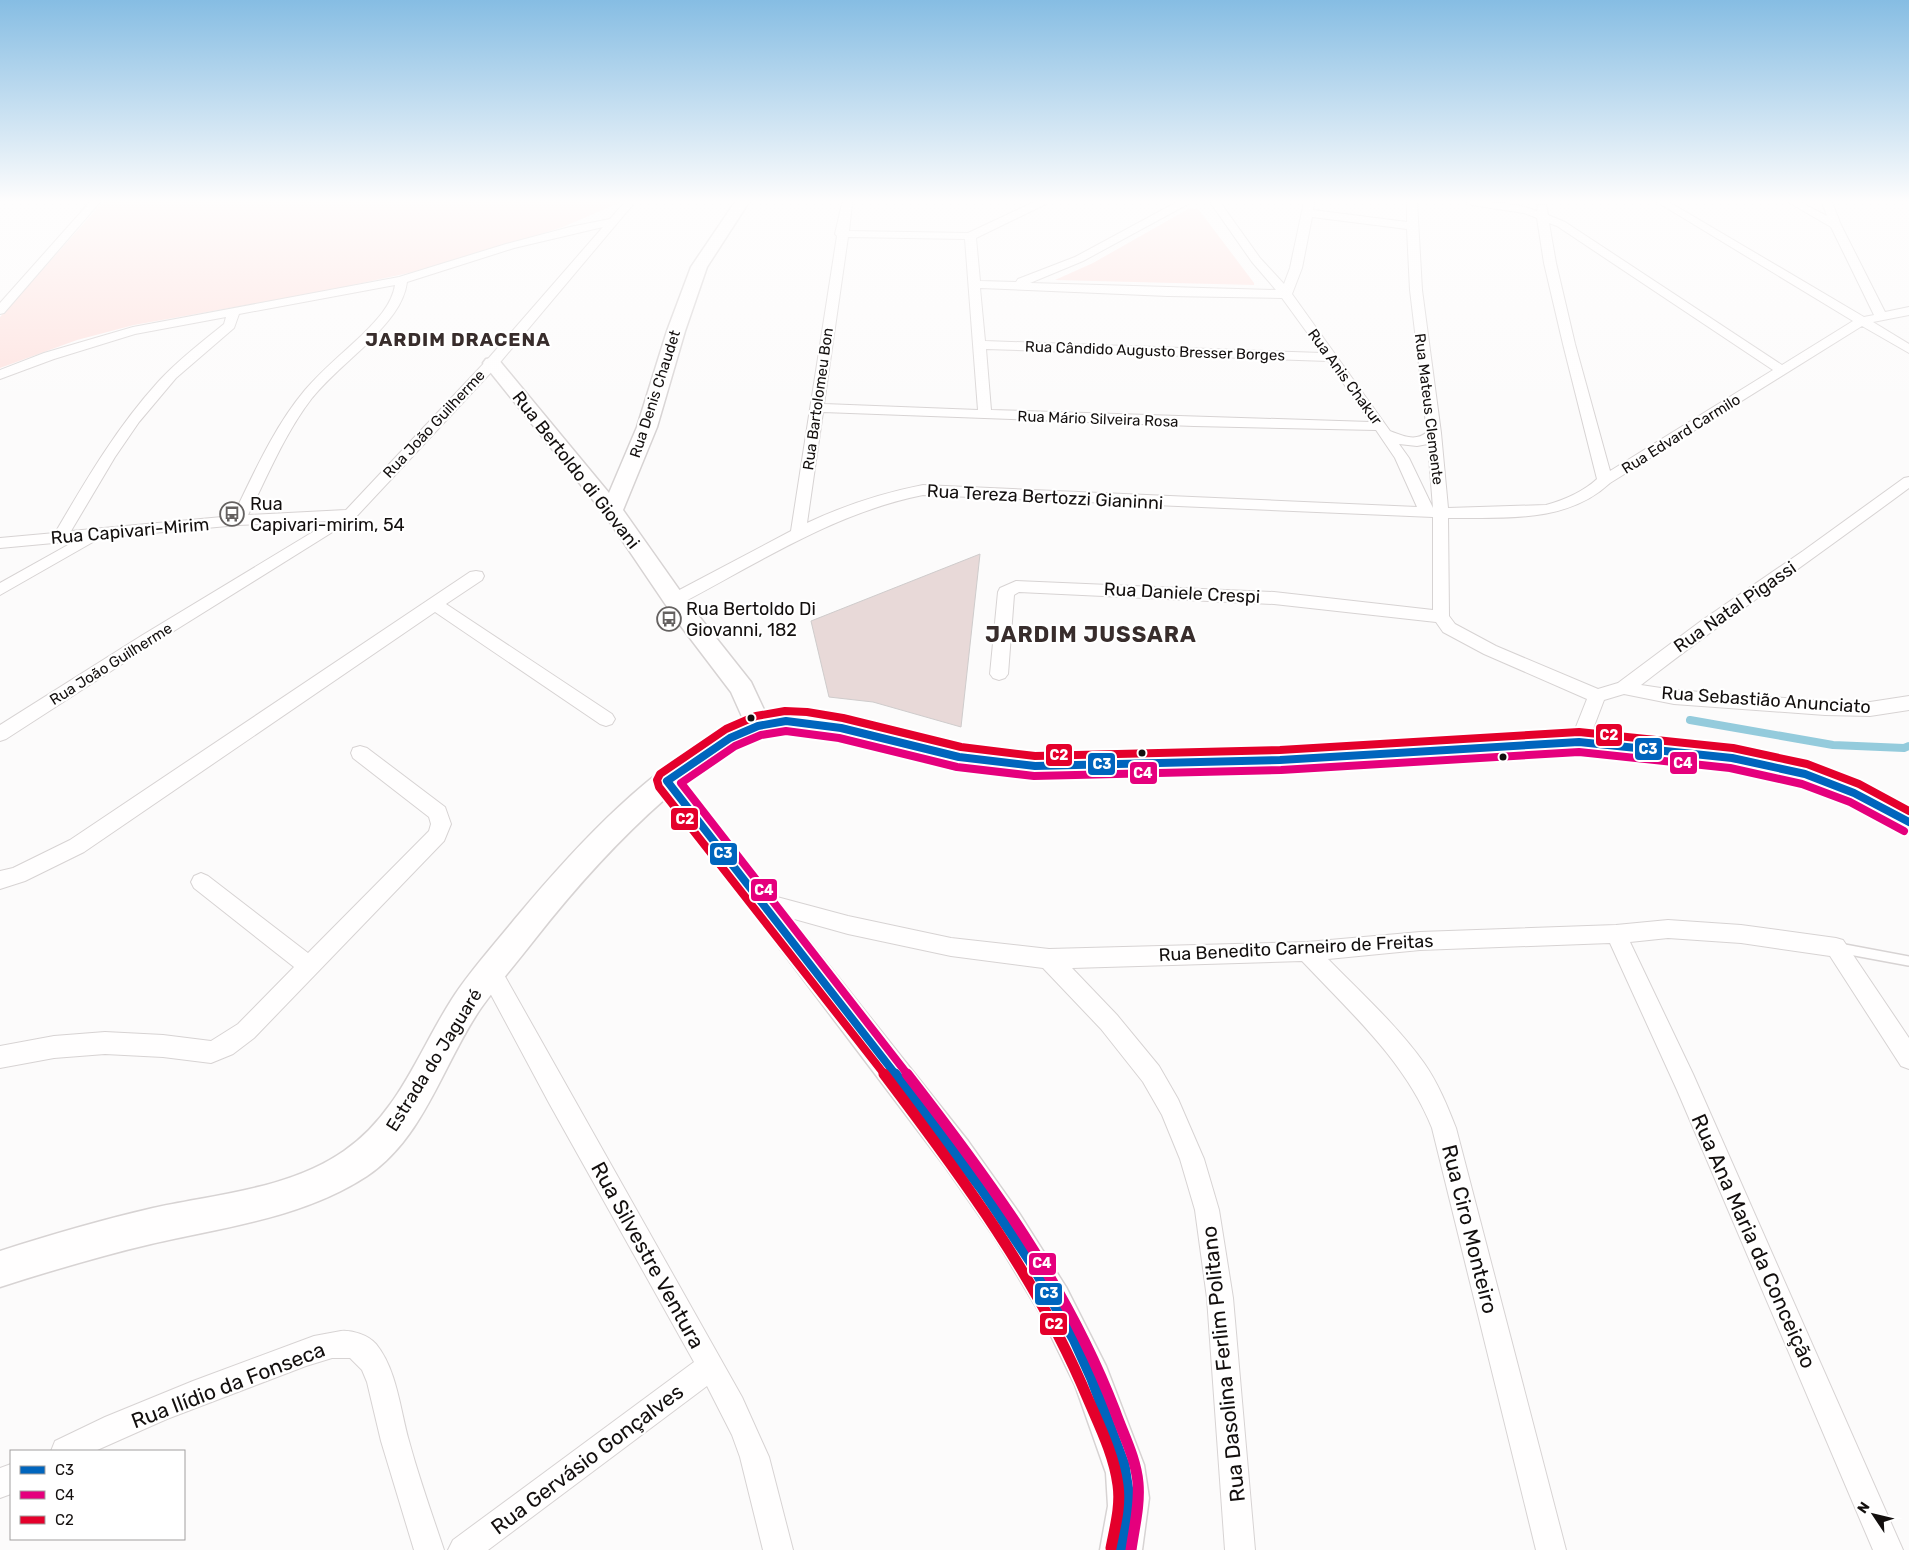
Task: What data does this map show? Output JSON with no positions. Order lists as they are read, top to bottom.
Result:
{
  "streets": {
    "street": [
      "Rua Cândido Augusto Bresser Borges",
      "Rua Anis Chakur",
      "Rua Denis Chaudet",
      "Rua Bartolomeu Bon",
      "Rua Mateus Clemente",
      "Rua Mário Silveira Rosa",
      "Rua João Guilherme",
      "Rua Edvard Carmilo",
      "Rua Bertoldo di Giovani",
      "Rua Tereza Bertozzi Gianinni",
      "Rua Capivari-Mirim",
      "Rua Daniele Crespi",
      "Rua Natal Pigassi",
      "Rua Sebastião Anunciato",
      "Rua Benedito Carneiro de Freitas",
      "Estrada do Jaguaré",
      "Rua Ciro Monteiro",
      "Rua Ana Maria da Conceição",
      "Rua Silvestre Ventura",
      "Rua Dasolina Ferlim Politano",
      "Rua Ilídio da Fonseca",
      "Rua Gervásio Gonçalves"
    ]
  },
  "crossings": [
    ["Rua Cândido Augusto Bresser Borges", "Rua Anis Chakur"],
    ["Rua Anis Chakur", "Rua Mateus Clemente"],
    ["Rua Anis Chakur", "Rua Mário Silveira Rosa"],
    ["Rua Anis Chakur", "Rua Edvard Carmilo"],
    ["Rua Anis Chakur", "Rua Tereza Bertozzi Gianinni"],
    ["Rua Denis Chaudet", "Rua Bertoldo di Giovani"],
    ["Rua Bartolomeu Bon", "Rua Mário Silveira Rosa"],
    ["Rua Bartolomeu Bon", "Rua Tereza Bertozzi Gianinni"],
    ["Rua Mateus Clemente", "Rua Edvard Carmilo"],
    ["Rua Mateus Clemente", "Rua Tereza Bertozzi Gianinni"],
    ["Rua Mateus Clemente", "Rua Daniele Crespi"],
    ["Rua João Guilherme", "Rua Bertoldo di Giovani"],
    ["Rua João Guilherme", "Rua Capivari-Mirim"],
    ["Rua Edvard Carmilo", "Rua Tereza Bertozzi Gianinni"],
    ["Rua Bertoldo di Giovani", "Rua Tereza Bertozzi Gianinni"],
    ["Rua Bertoldo di Giovani", "Estrada do Jaguaré"],
    ["Rua Natal Pigassi", "Rua Sebastião Anunciato"],
    ["Rua Benedito Carneiro de Freitas", "Rua Ciro Monteiro"],
    ["Rua Benedito Carneiro de Freitas", "Rua Ana Maria da Conceição"],
    ["Rua Benedito Carneiro de Freitas", "Rua Dasolina Ferlim Politano"],
    ["Estrada do Jaguaré", "Rua Silvestre Ventura"],
    ["Rua Silvestre Ventura", "Rua Gervásio Gonçalves"]
  ],
  "districts": ["JARDIM DRACENA", "JARDIM JUSSARA"],
  "places": {
    "bus stop": ["Rua Capivari-mirim, 54", "Rua Bertoldo Di Giovanni, 182"]
  },
  "lines": ["transit line C2", "transit line C3", "transit line C4"],
  "legend": ["C3", "C4", "C2"],
  "north": "top left"
}
